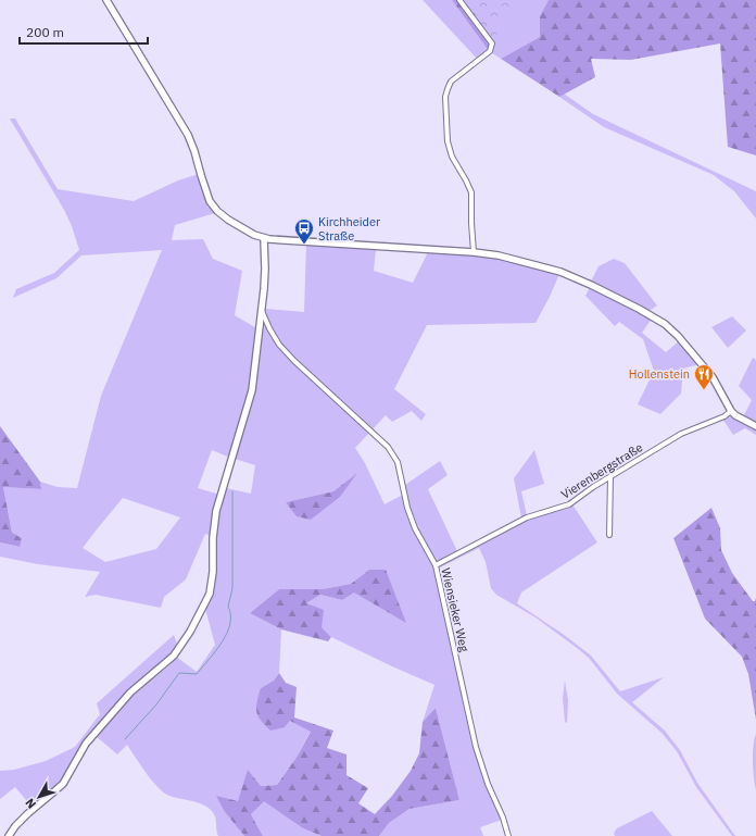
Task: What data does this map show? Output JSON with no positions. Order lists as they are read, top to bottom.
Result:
{
  "streets": {
    "street": ["Vierenbergstraße", "Wiensieker Weg"]
  },
  "crossings": [
    ["Vierenbergstraße", "Wiensieker Weg"]
  ],
  "places": {
    "bus stop": ["Kirchheider Straße"],
    "restaurant": ["Hollenstein"]
  },
  "scale_bar": "200 m",
  "north": "bottom left"
}
